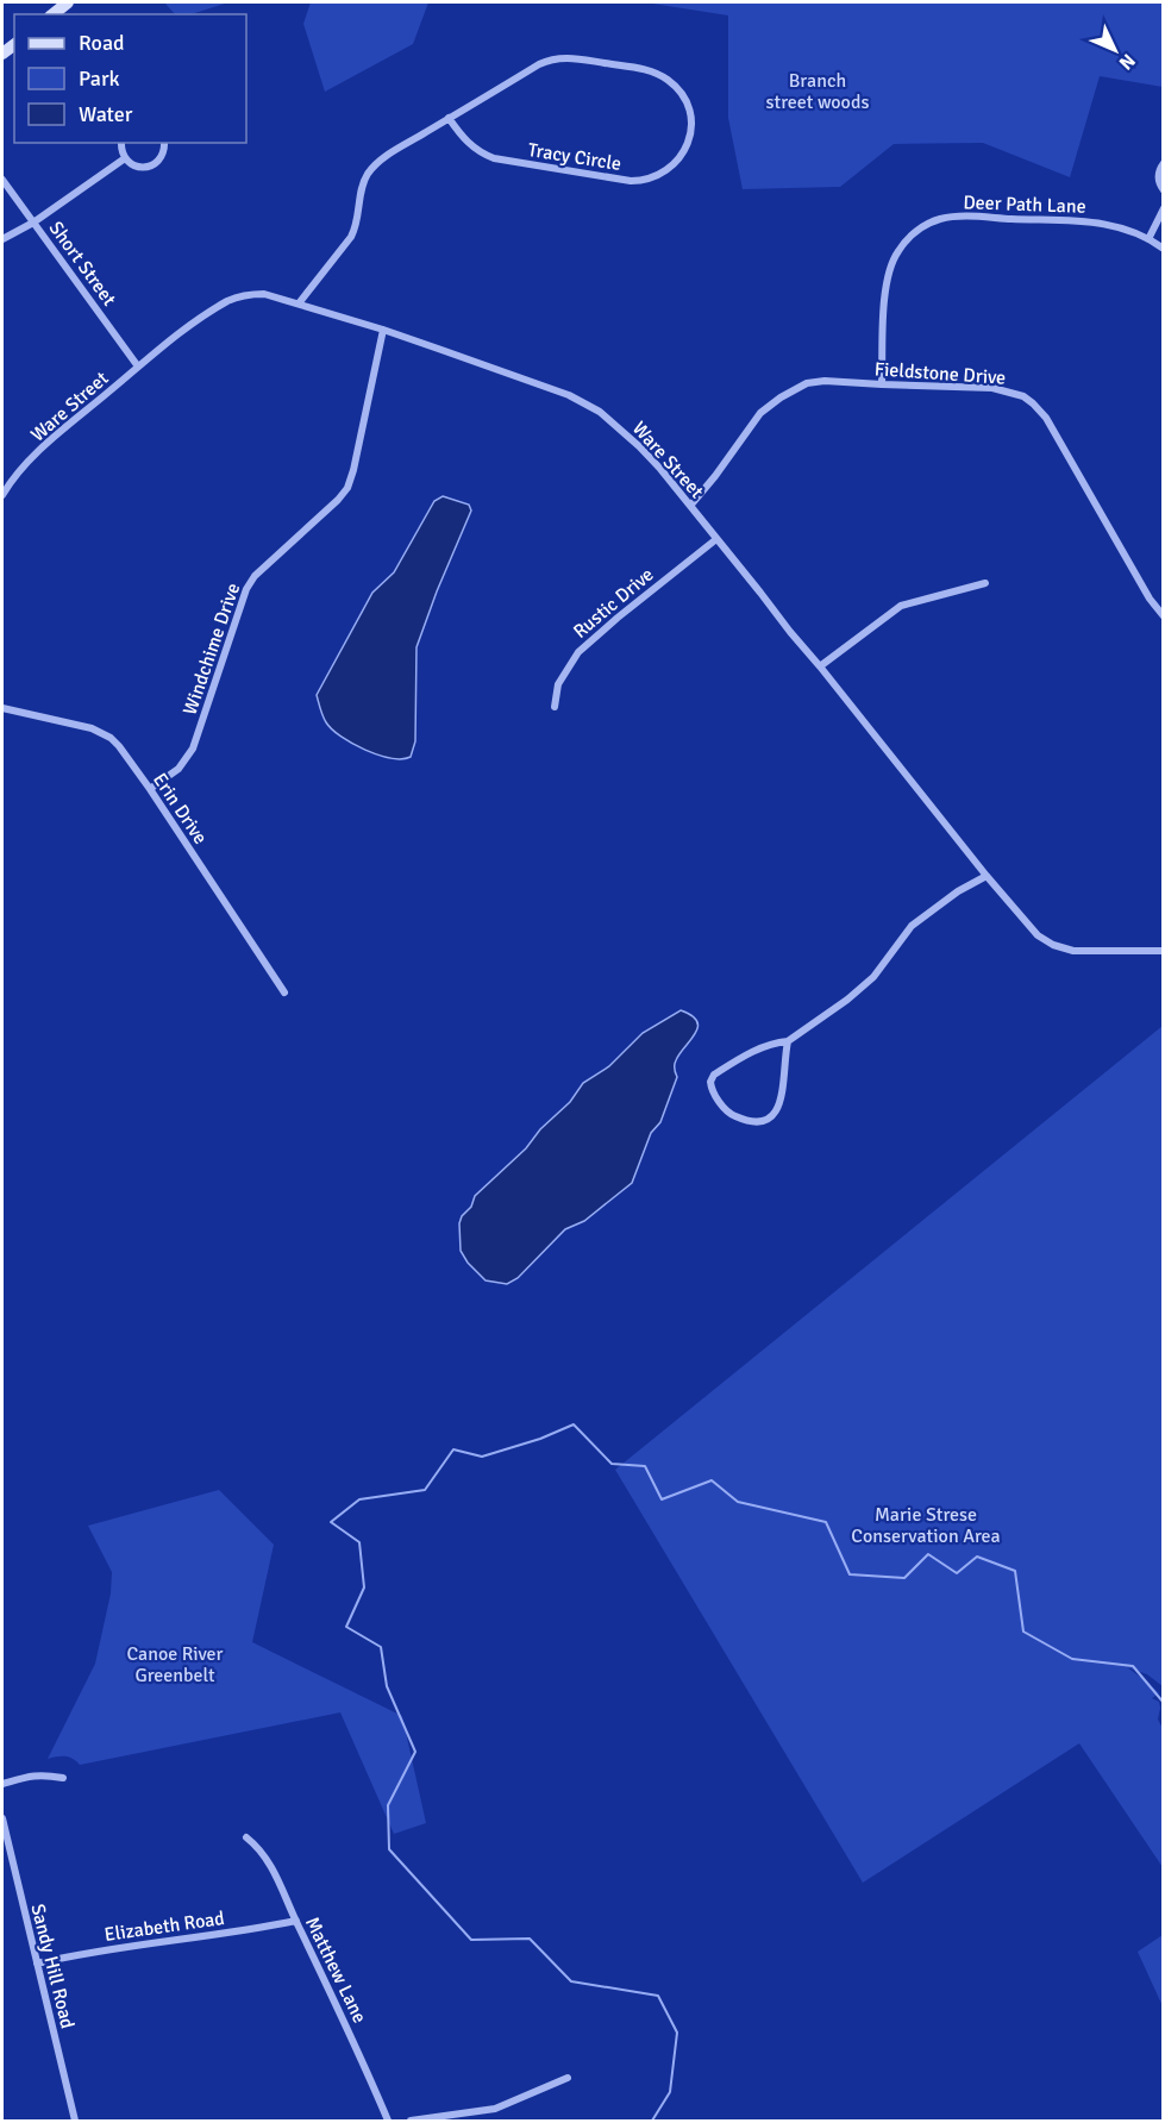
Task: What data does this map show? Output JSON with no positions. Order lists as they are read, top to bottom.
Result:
{
  "streets": {
    "street": [
      "Tracy Circle",
      "Deer Path Lane",
      "Short Street",
      "Fieldstone Drive",
      "Ware Street",
      "Rustic Drive",
      "Windchime Drive",
      "Erin Drive",
      "Elizabeth Road",
      "Sandy Hill Road",
      "Matthew Lane"
    ]
  },
  "crossings": [
    ["Tracy Circle", "Ware Street"],
    ["Deer Path Lane", "Fieldstone Drive"],
    ["Short Street", "Ware Street"],
    ["Fieldstone Drive", "Ware Street"],
    ["Ware Street", "Rustic Drive"],
    ["Ware Street", "Windchime Drive"],
    ["Windchime Drive", "Erin Drive"],
    ["Elizabeth Road", "Sandy Hill Road"],
    ["Elizabeth Road", "Matthew Lane"]
  ],
  "parks": ["Branch street woods", "Marie Strese Conservation Area", "Canoe River Greenbelt"],
  "legend": ["Road", "Park", "Water"],
  "north": "bottom right"
}
